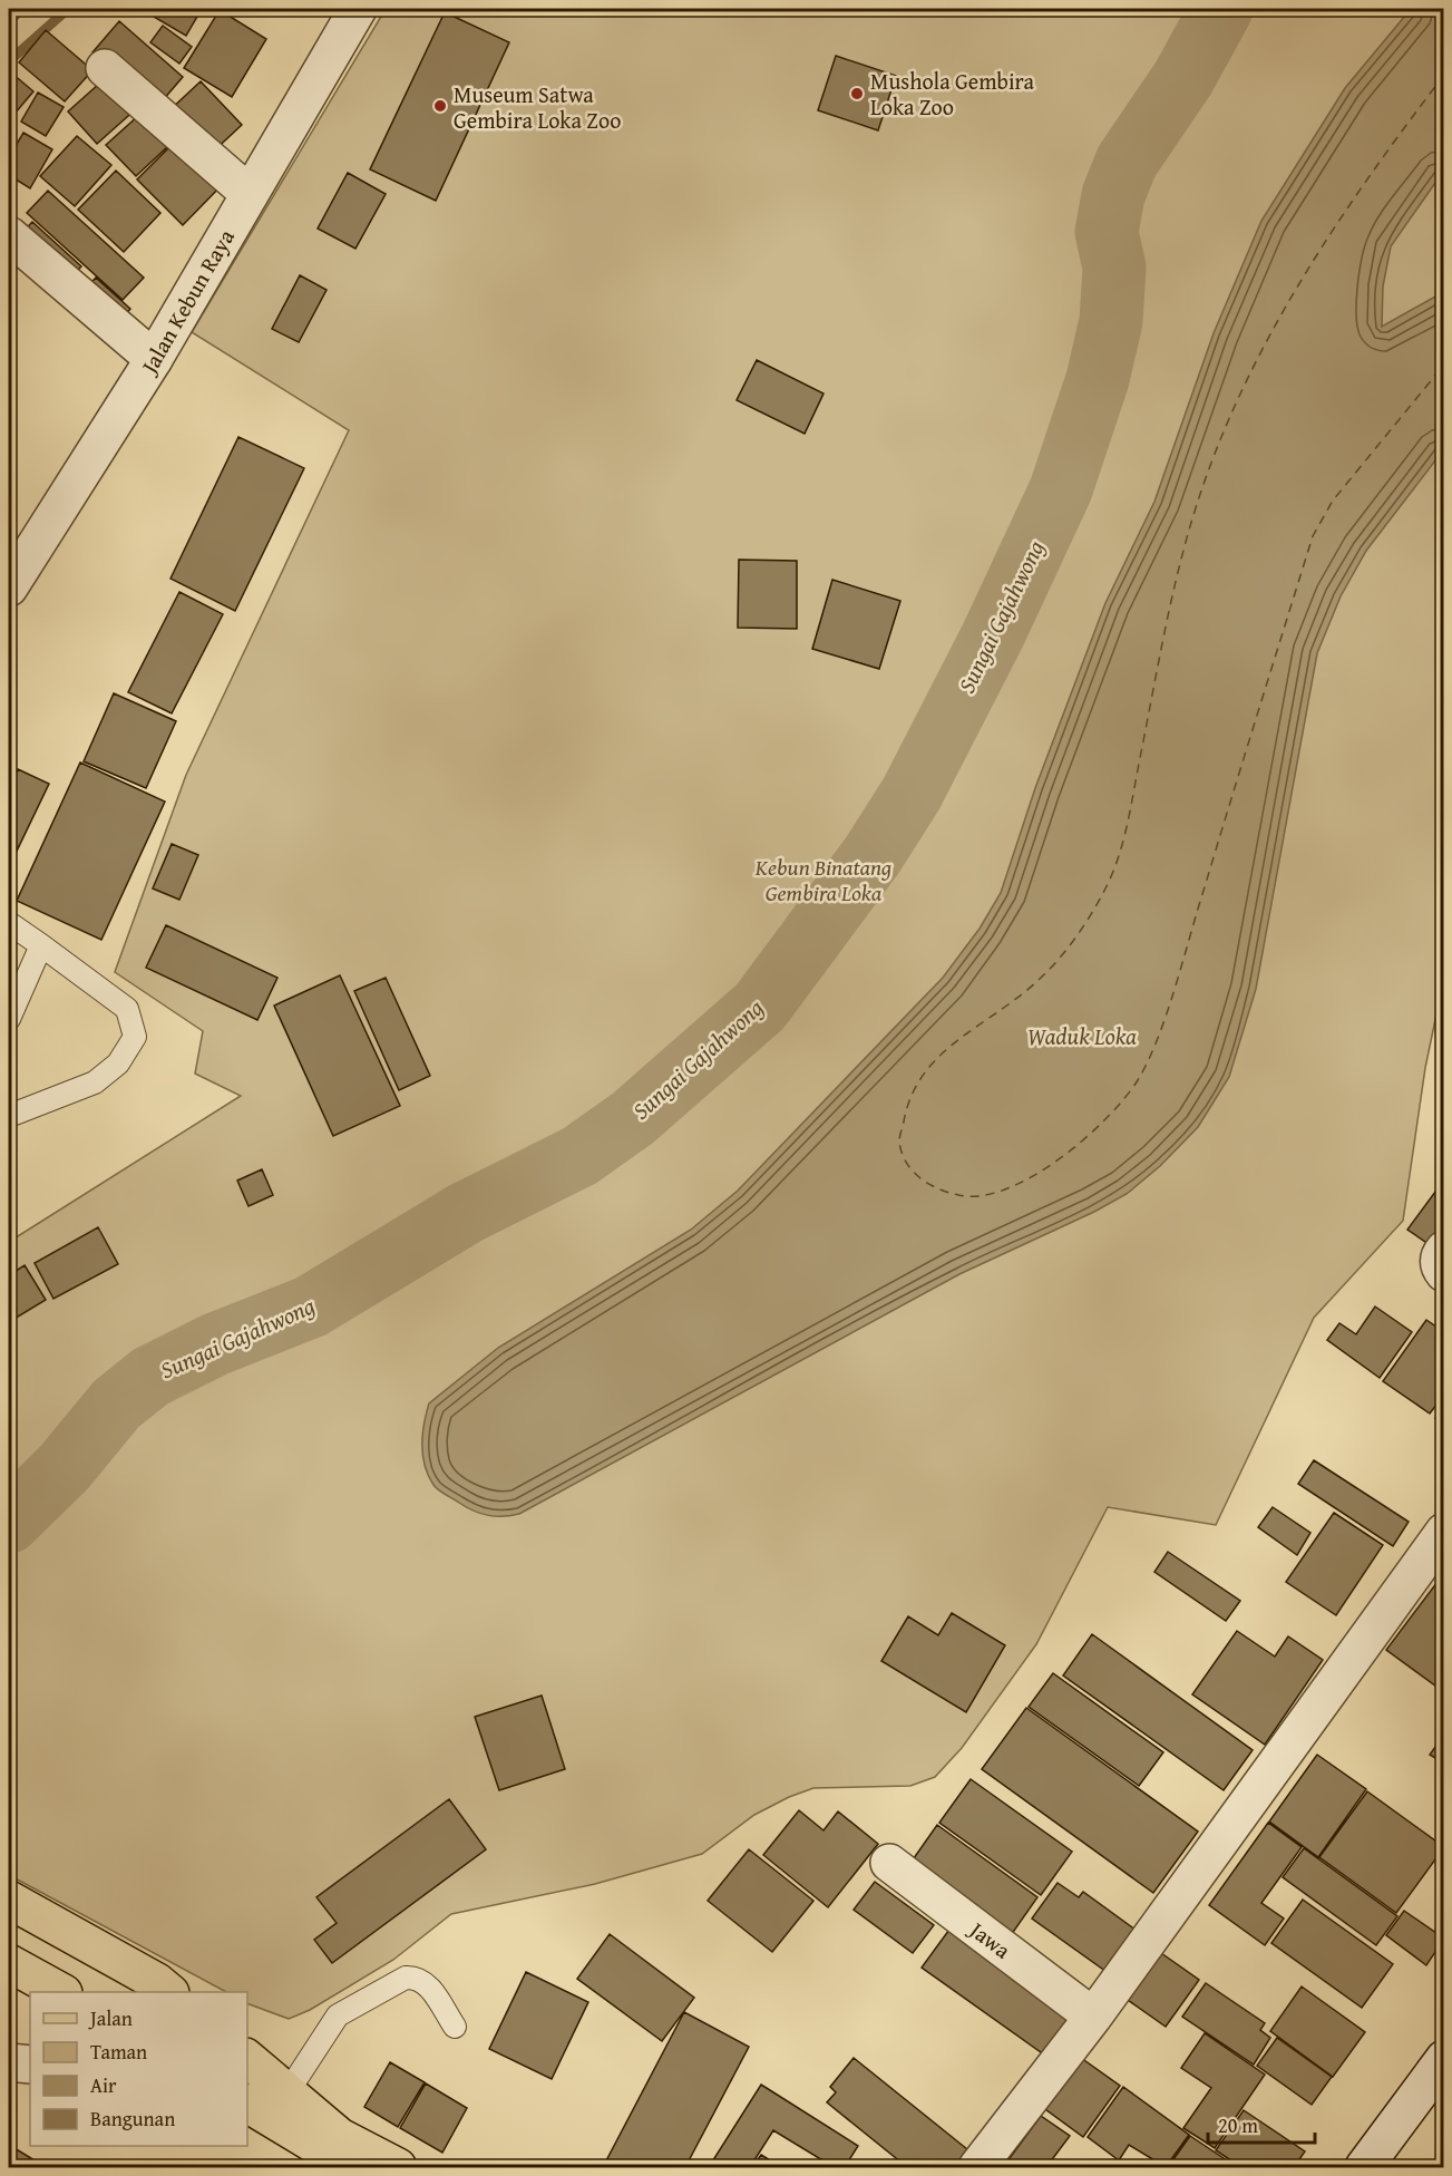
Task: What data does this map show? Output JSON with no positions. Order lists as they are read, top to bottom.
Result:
{
  "streets": {
    "street": ["Jalan Kebun Raya", "Jawa"]
  },
  "water": ["Sungai Gajahwong", "Waduk Loka"],
  "parks": ["Kebun Binatang Gembira Loka"],
  "places": ["Mushola Gembira Loka Zoo", "Museum Satwa Gembira Loka Zoo"],
  "legend": [
    "Jalan",
    "Taman",
    "Air",
    "Bangunan"
  ],
  "scale_bar": "20 m"
}
